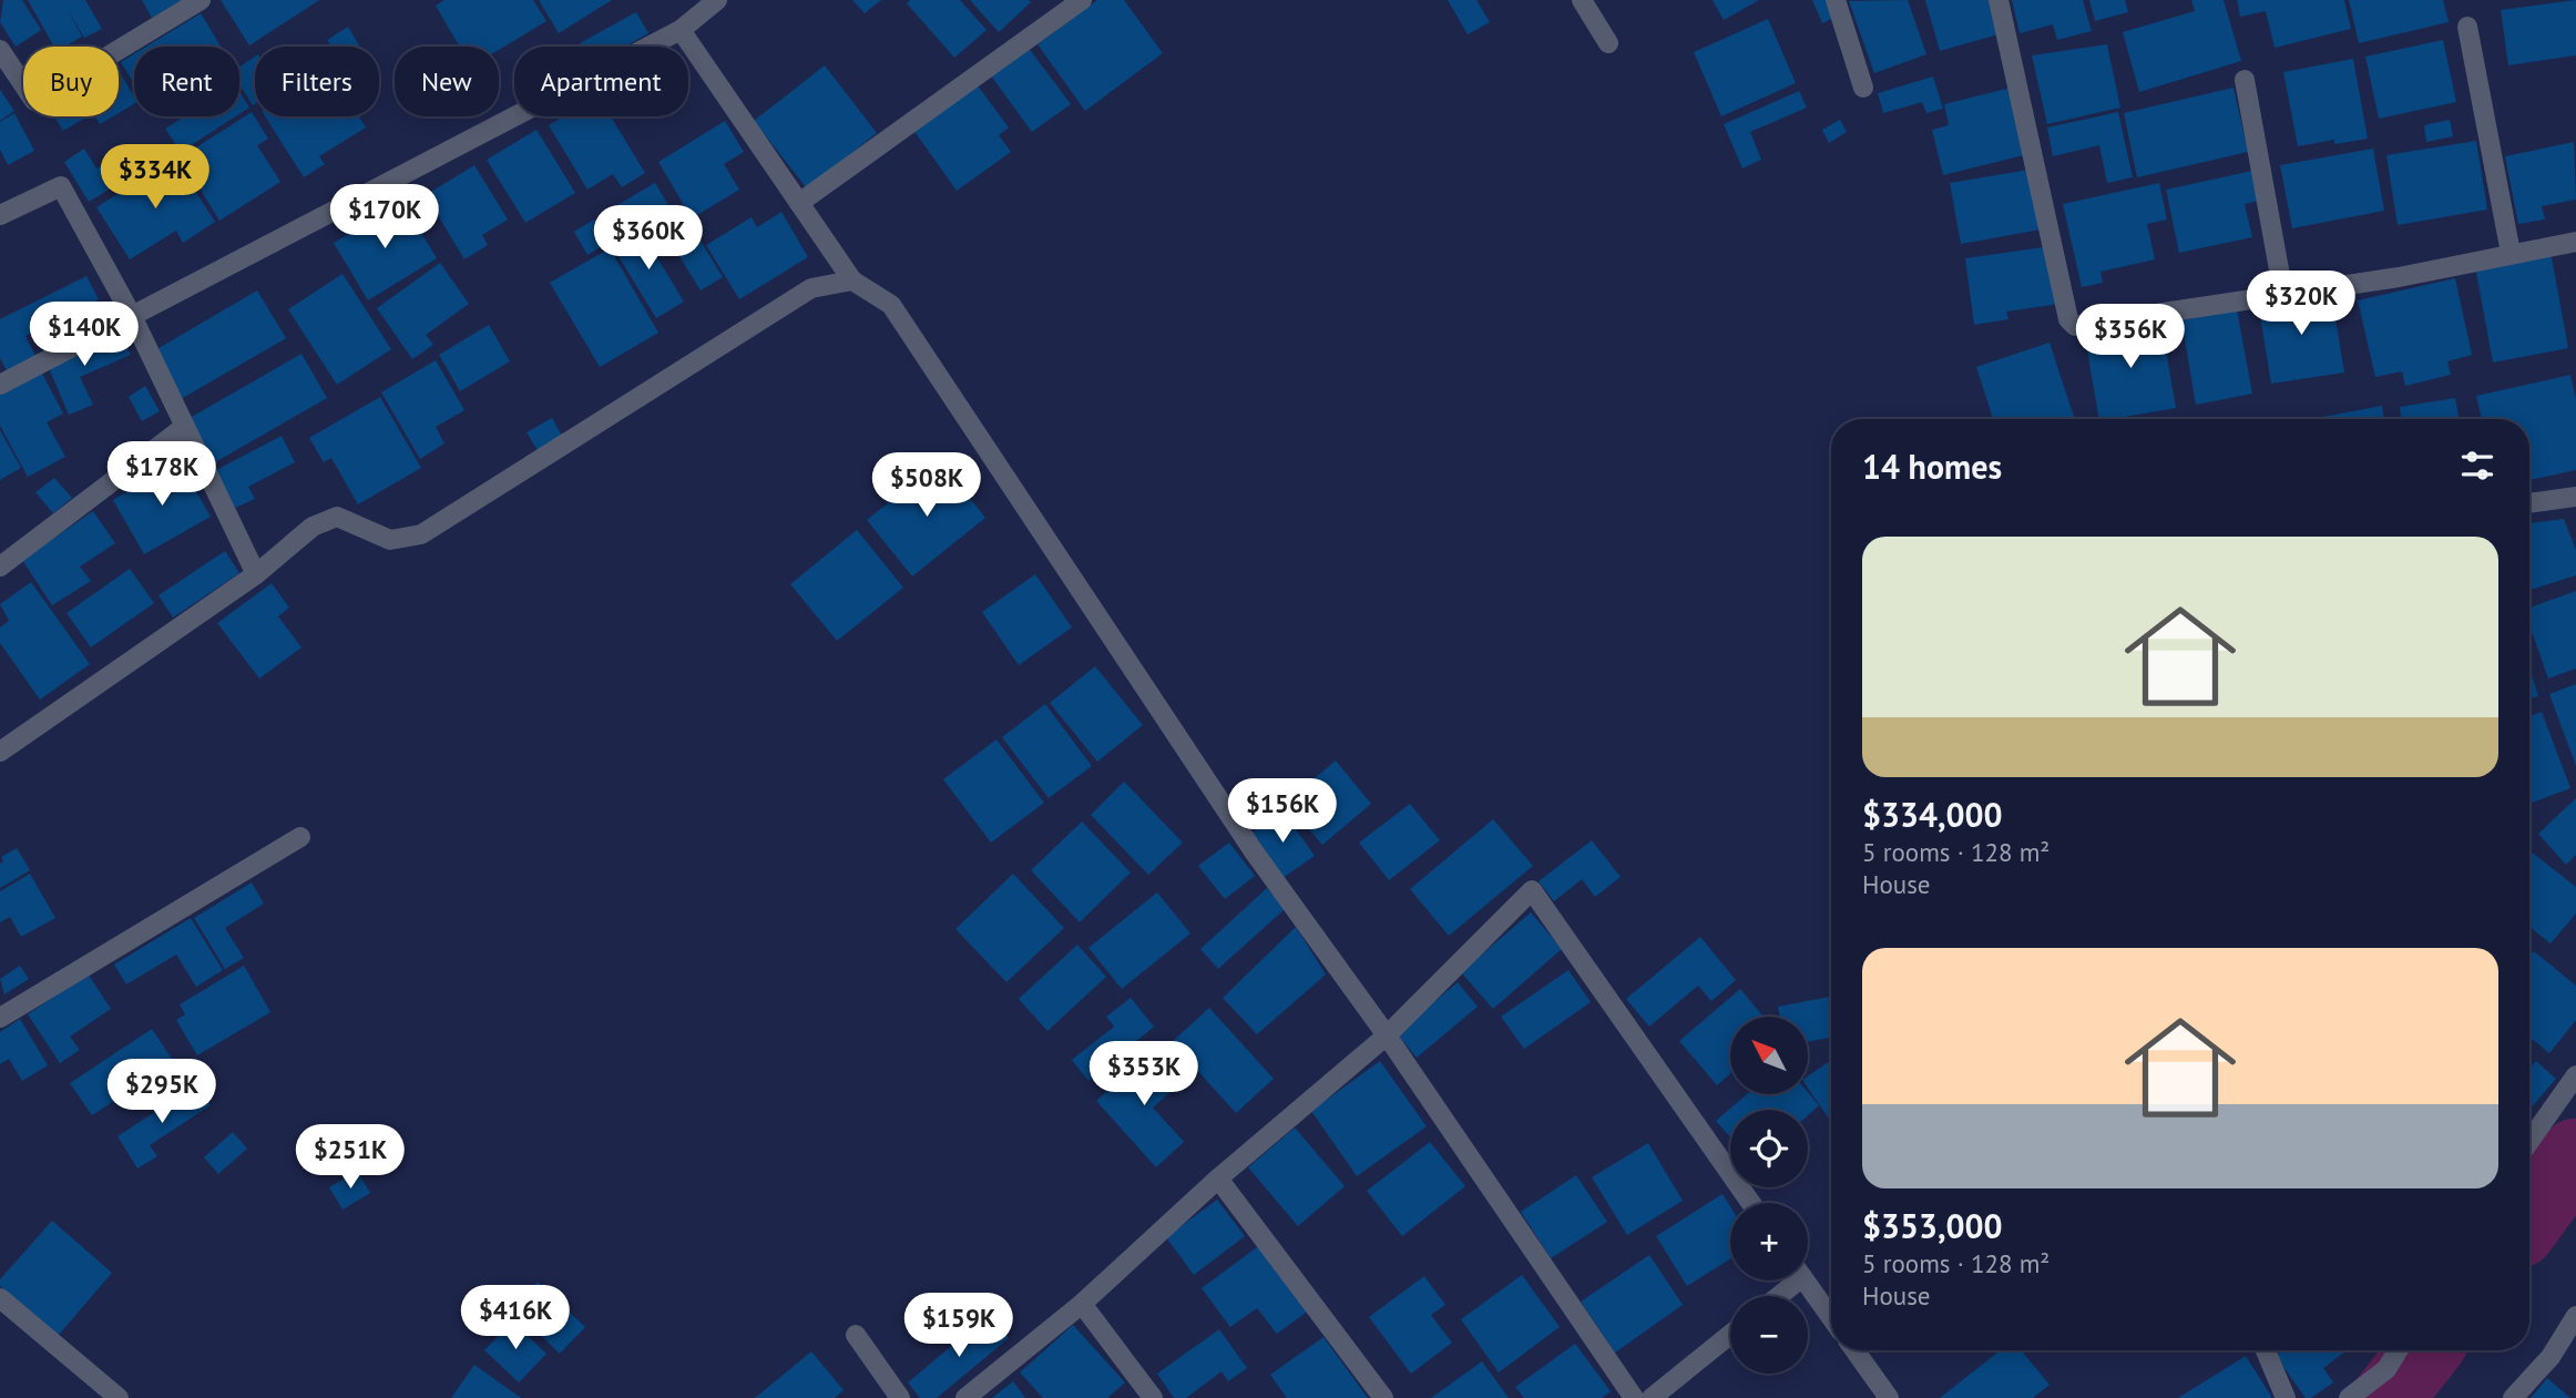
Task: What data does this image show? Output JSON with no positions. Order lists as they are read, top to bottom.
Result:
{
  "north": "top left",
  "page": {
    "chip": [
      "Buy",
      "Rent",
      "Filters",
      "New",
      "Apartment"
    ],
    "price": [
      "$334K",
      "$170K",
      "$360K",
      "$320K",
      "$140K",
      "$356K",
      "$178K",
      "$508K",
      "$156K",
      "$353K",
      "$295K",
      "$251K",
      "$416K",
      "$159K"
    ],
    "heading": "14 homes",
    "list": [
      {
        "name": "$334,000",
        "note": "5 rooms · 128 m² · House"
      },
      {
        "name": "$353,000",
        "note": "5 rooms · 128 m² · House"
      }
    ],
    "map_buttons": ["+", "−"]
  }
}
